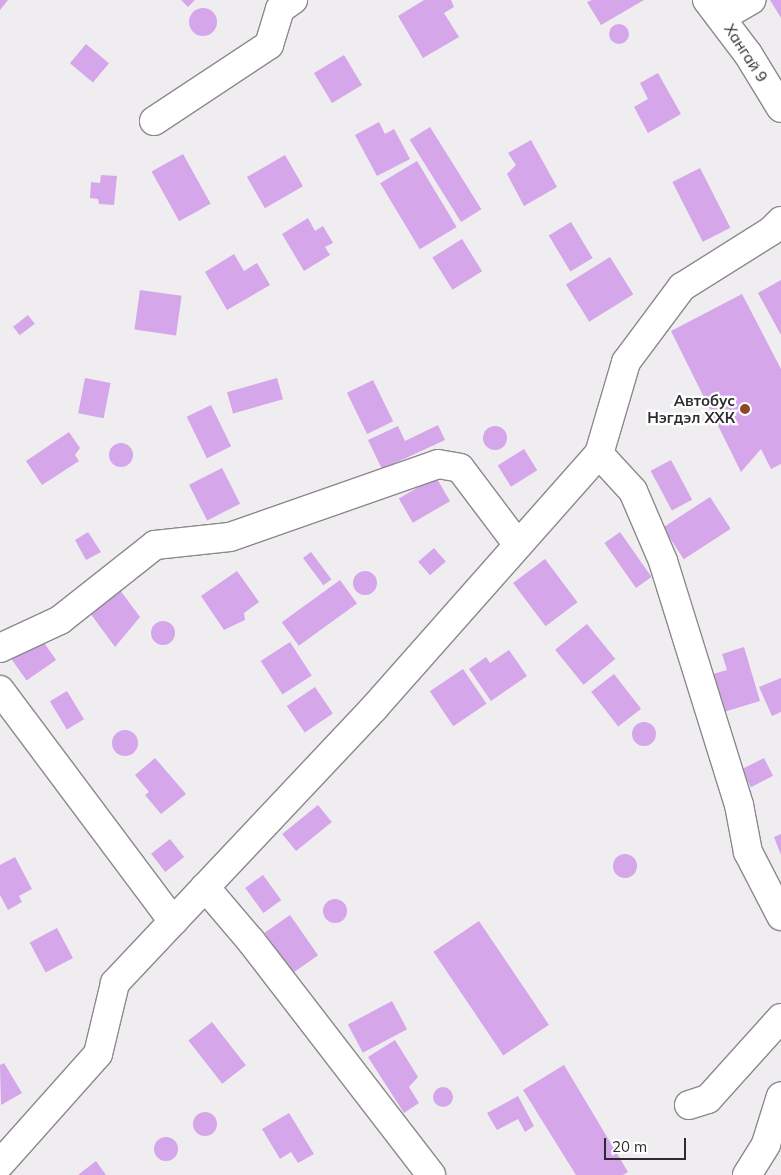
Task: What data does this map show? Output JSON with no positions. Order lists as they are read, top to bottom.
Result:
{
  "streets": {
    "street": ["Хангай 9"]
  },
  "places": ["Автобус Нэгдэл ХХК"],
  "scale_bar": "20 m"
}
